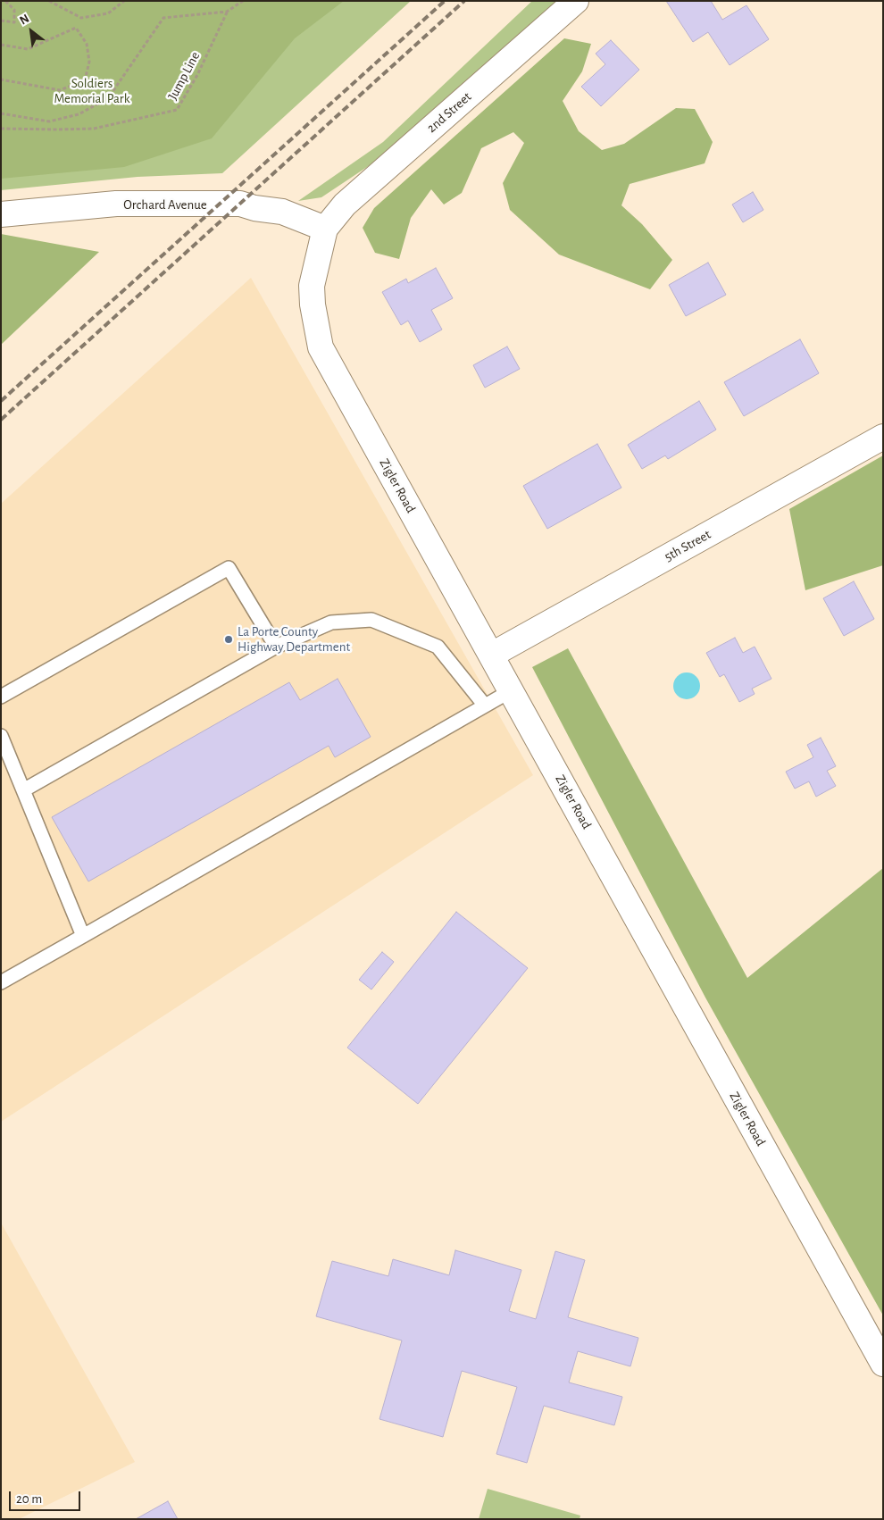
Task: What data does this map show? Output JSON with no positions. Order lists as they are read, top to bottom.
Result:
{
  "streets": {
    "street": [
      "2nd Street",
      "Orchard Avenue",
      "Zigler Road",
      "5th Street"
    ],
    "path": ["Jump Line"]
  },
  "crossings": [
    ["2nd Street", "Orchard Avenue"],
    ["2nd Street", "Zigler Road"],
    ["Orchard Avenue", "Zigler Road"],
    ["Zigler Road", "5th Street"]
  ],
  "parks": ["Soldiers Memorial Park"],
  "places": ["La Porte County Highway Department"],
  "scale_bar": "20 m",
  "north": "top left"
}
